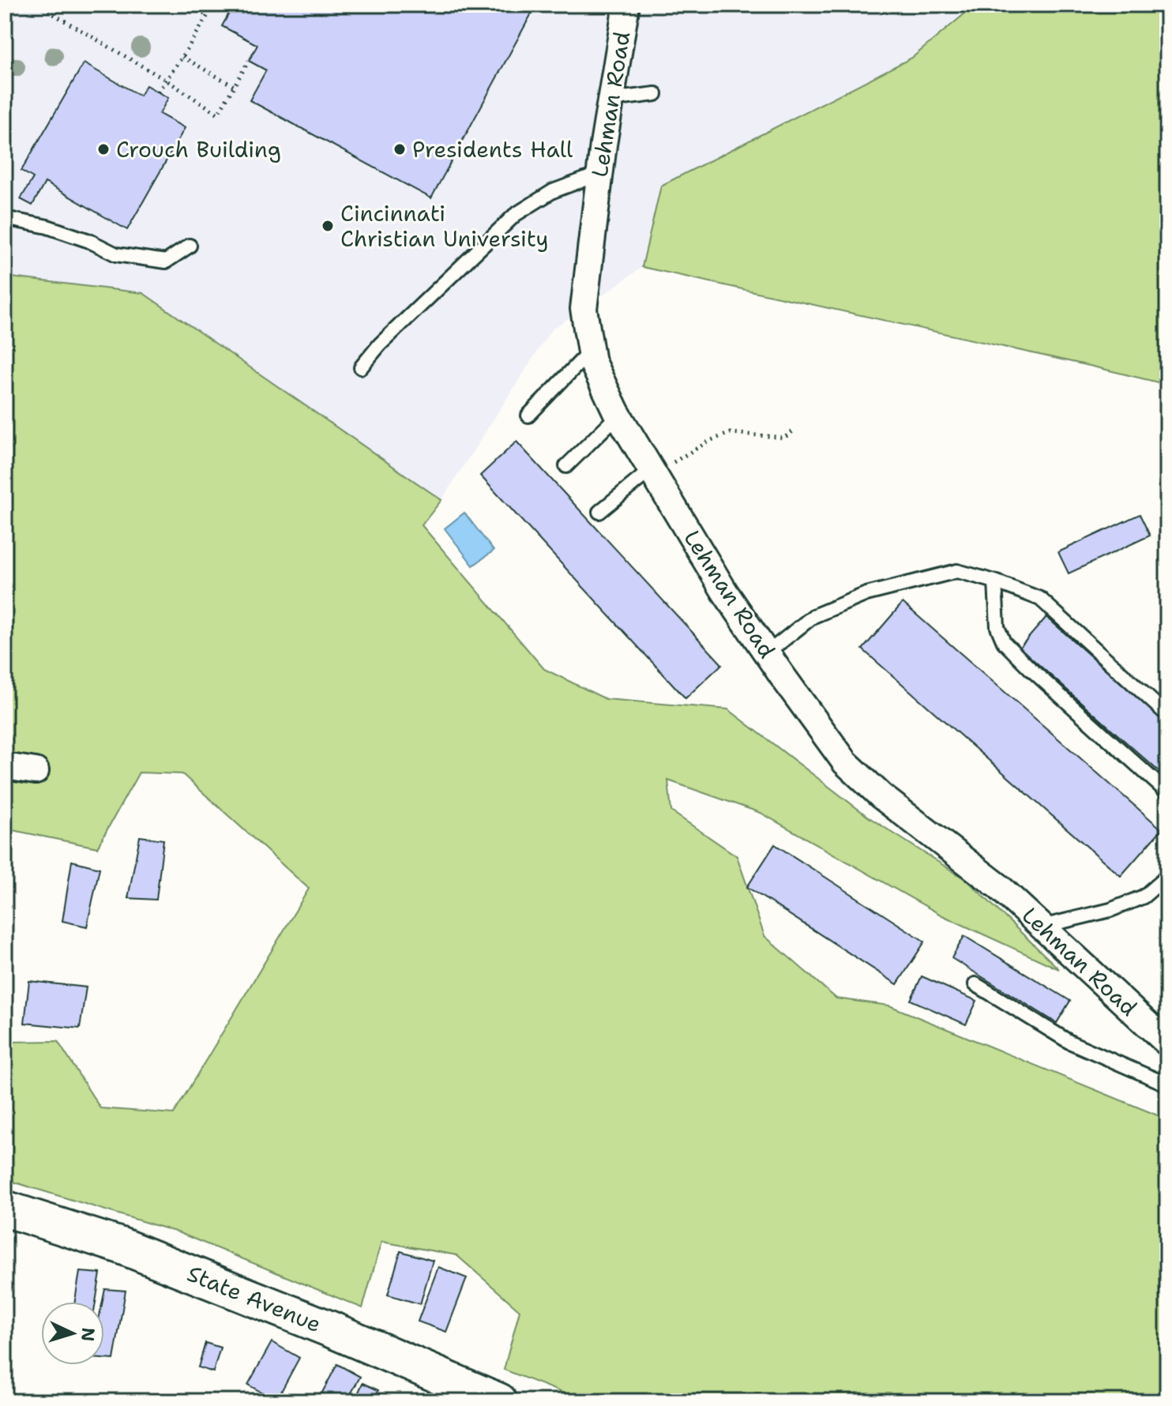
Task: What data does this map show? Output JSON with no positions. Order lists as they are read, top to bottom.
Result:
{
  "streets": {
    "main road": ["State Avenue"],
    "street": ["Lehman Road"]
  },
  "places": ["Crouch Building", "Presidents Hall", "Cincinnati Christian University"],
  "north": "right"
}
